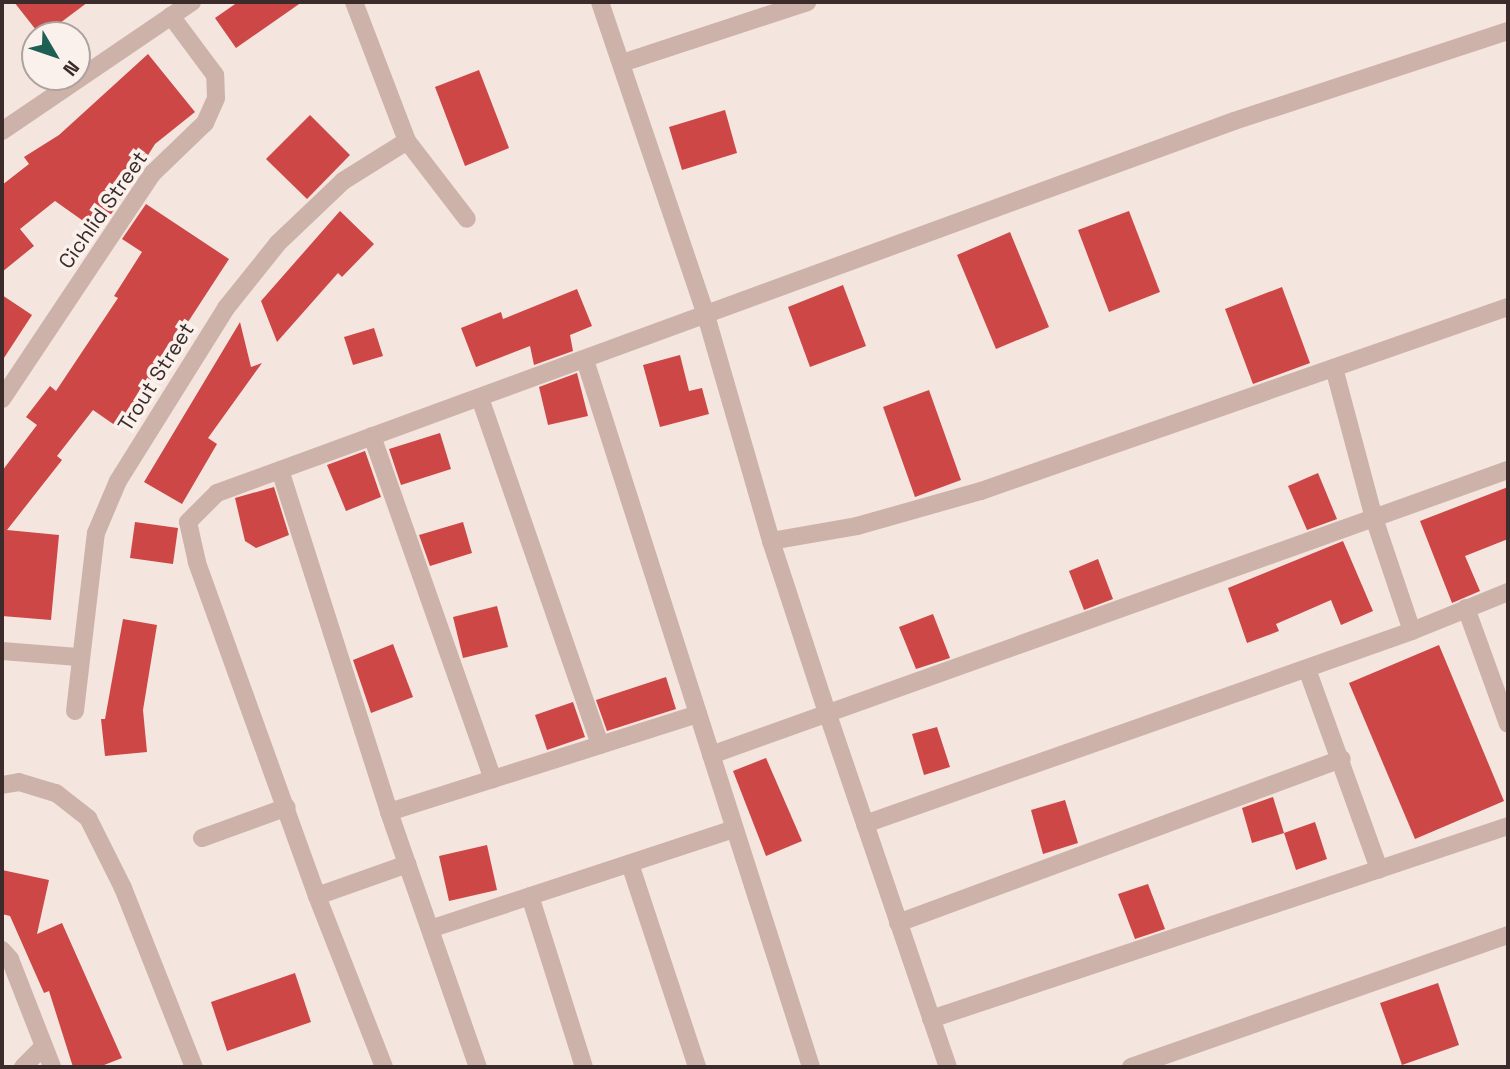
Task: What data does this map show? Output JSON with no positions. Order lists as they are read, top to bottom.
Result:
{
  "streets": {
    "street": ["Cichlid Street", "Trout Street"]
  },
  "north": "bottom right"
}
